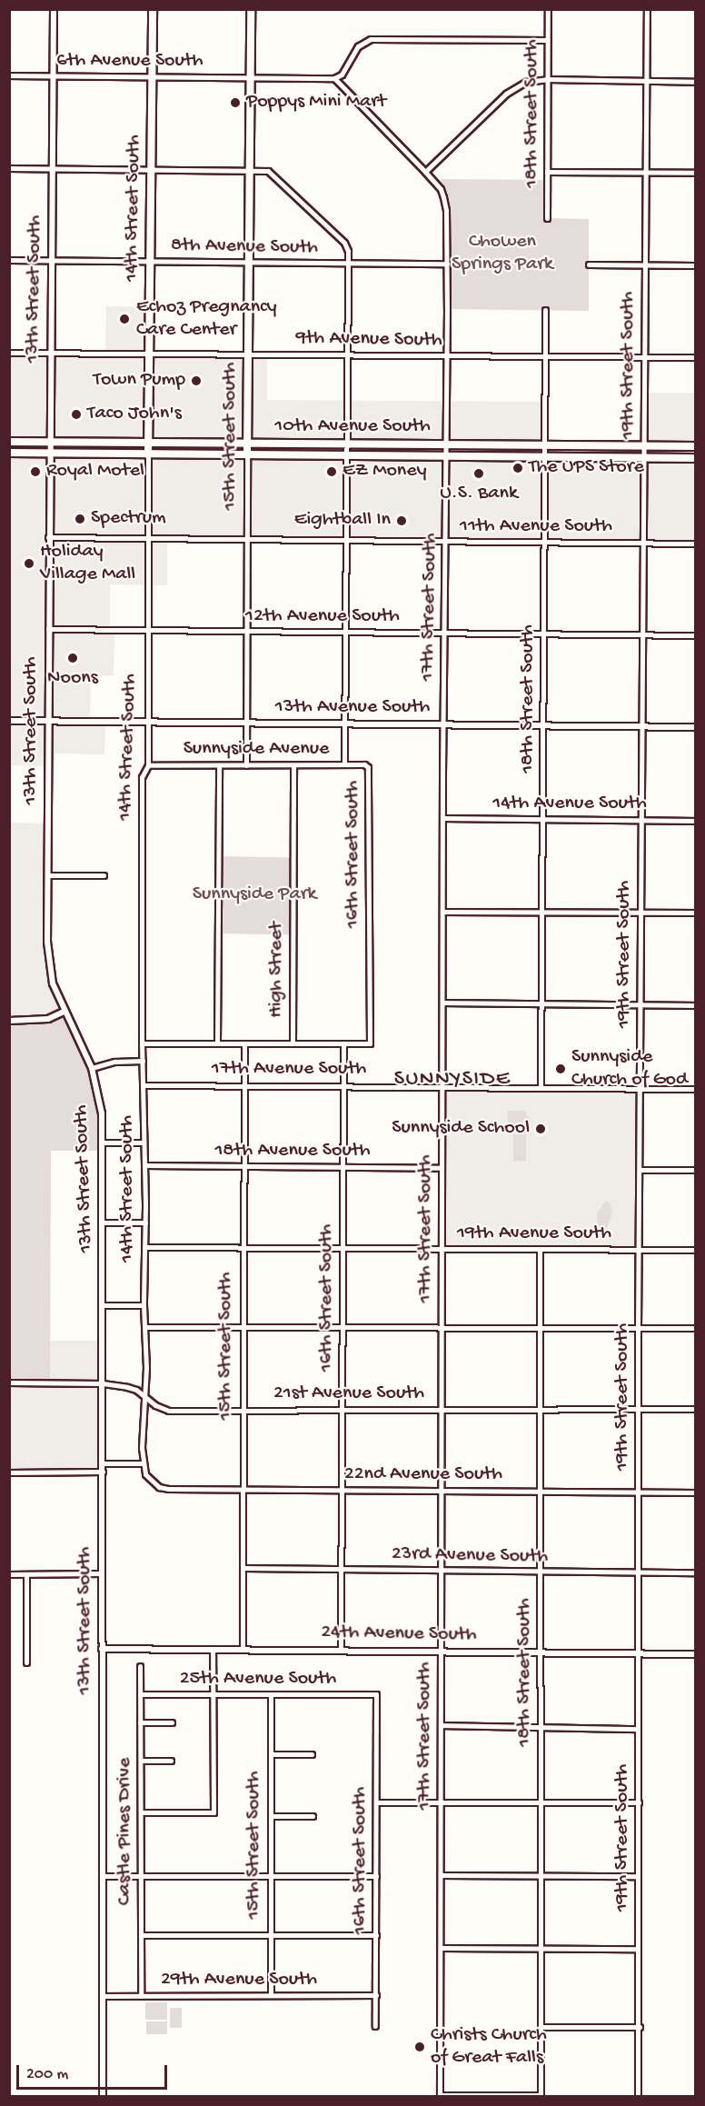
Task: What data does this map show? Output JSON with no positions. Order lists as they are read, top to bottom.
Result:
{
  "streets": {
    "main road": ["14th Street South", "10th Avenue South", "15th Street South"],
    "street": [
      "6th Avenue South",
      "18th Street South",
      "8th Avenue South",
      "13th Street South",
      "9th Avenue South",
      "19th Street South",
      "11th Avenue South",
      "17th Street South",
      "12th Avenue South",
      "13th Avenue South",
      "Sunnyside Avenue",
      "14th Avenue South",
      "16th Street South",
      "High Street",
      "17th Avenue South",
      "18th Avenue South",
      "19th Avenue South",
      "21st Avenue South",
      "22nd Avenue South",
      "23rd Avenue South",
      "24th Avenue South",
      "25th Avenue South",
      "Castle Pines Drive",
      "29th Avenue South"
    ]
  },
  "crossings": [
    ["6th Avenue South", "14th Street South"],
    ["6th Avenue South", "13th Street South"],
    ["6th Avenue South", "15th Street South"],
    ["6th Avenue South", "17th Street South"],
    ["18th Street South", "9th Avenue South"],
    ["18th Street South", "10th Avenue South"],
    ["18th Street South", "11th Avenue South"],
    ["18th Street South", "12th Avenue South"],
    ["18th Street South", "13th Avenue South"],
    ["18th Street South", "14th Avenue South"],
    ["18th Street South", "17th Avenue South"],
    ["18th Street South", "19th Avenue South"],
    ["18th Street South", "21st Avenue South"],
    ["18th Street South", "22nd Avenue South"],
    ["18th Street South", "23rd Avenue South"],
    ["18th Street South", "24th Avenue South"],
    ["14th Street South", "8th Avenue South"],
    ["14th Street South", "9th Avenue South"],
    ["14th Street South", "10th Avenue South"],
    ["14th Street South", "11th Avenue South"],
    ["14th Street South", "12th Avenue South"],
    ["14th Street South", "13th Avenue South"],
    ["14th Street South", "Sunnyside Avenue"],
    ["14th Street South", "16th Street South"],
    ["14th Street South", "17th Avenue South"],
    ["14th Street South", "18th Avenue South"],
    ["14th Street South", "19th Avenue South"],
    ["14th Street South", "21st Avenue South"],
    ["14th Street South", "22nd Avenue South"],
    ["8th Avenue South", "13th Street South"],
    ["8th Avenue South", "15th Street South"],
    ["8th Avenue South", "17th Street South"],
    ["8th Avenue South", "16th Street South"],
    ["13th Street South", "9th Avenue South"],
    ["13th Street South", "10th Avenue South"],
    ["13th Street South", "11th Avenue South"],
    ["13th Street South", "12th Avenue South"],
    ["13th Street South", "13th Avenue South"],
    ["13th Street South", "16th Street South"],
    ["13th Street South", "21st Avenue South"],
    ["13th Street South", "24th Avenue South"],
    ["13th Street South", "29th Avenue South"],
    ["9th Avenue South", "19th Street South"],
    ["9th Avenue South", "15th Street South"],
    ["9th Avenue South", "17th Street South"],
    ["9th Avenue South", "16th Street South"],
    ["19th Street South", "10th Avenue South"],
    ["19th Street South", "11th Avenue South"],
    ["19th Street South", "12th Avenue South"],
    ["19th Street South", "13th Avenue South"],
    ["19th Street South", "14th Avenue South"],
    ["19th Street South", "17th Avenue South"],
    ["19th Street South", "19th Avenue South"],
    ["19th Street South", "21st Avenue South"],
    ["19th Street South", "22nd Avenue South"],
    ["19th Street South", "23rd Avenue South"],
    ["19th Street South", "24th Avenue South"],
    ["10th Avenue South", "15th Street South"],
    ["10th Avenue South", "17th Street South"],
    ["10th Avenue South", "16th Street South"],
    ["15th Street South", "11th Avenue South"],
    ["15th Street South", "12th Avenue South"],
    ["15th Street South", "13th Avenue South"],
    ["15th Street South", "Sunnyside Avenue"],
    ["15th Street South", "16th Street South"],
    ["15th Street South", "17th Avenue South"],
    ["15th Street South", "18th Avenue South"],
    ["15th Street South", "19th Avenue South"],
    ["15th Street South", "21st Avenue South"],
    ["15th Street South", "22nd Avenue South"],
    ["15th Street South", "23rd Avenue South"],
    ["15th Street South", "24th Avenue South"],
    ["15th Street South", "25th Avenue South"],
    ["15th Street South", "29th Avenue South"],
    ["11th Avenue South", "17th Street South"],
    ["11th Avenue South", "16th Street South"],
    ["17th Street South", "12th Avenue South"],
    ["17th Street South", "13th Avenue South"],
    ["17th Street South", "14th Avenue South"],
    ["17th Street South", "17th Avenue South"],
    ["17th Street South", "18th Avenue South"],
    ["17th Street South", "19th Avenue South"],
    ["17th Street South", "21st Avenue South"],
    ["17th Street South", "22nd Avenue South"],
    ["17th Street South", "23rd Avenue South"],
    ["17th Street South", "24th Avenue South"],
    ["12th Avenue South", "16th Street South"],
    ["13th Avenue South", "16th Street South"],
    ["Sunnyside Avenue", "16th Street South"],
    ["Sunnyside Avenue", "High Street"],
    ["16th Street South", "17th Avenue South"],
    ["16th Street South", "18th Avenue South"],
    ["16th Street South", "19th Avenue South"],
    ["16th Street South", "21st Avenue South"],
    ["16th Street South", "22nd Avenue South"],
    ["16th Street South", "23rd Avenue South"],
    ["16th Street South", "24th Avenue South"],
    ["16th Street South", "25th Avenue South"],
    ["16th Street South", "29th Avenue South"],
    ["25th Avenue South", "Castle Pines Drive"],
    ["Castle Pines Drive", "29th Avenue South"]
  ],
  "districts": ["SUNNYSIDE"],
  "parks": ["Chowen Springs Park", "Sunnyside Park"],
  "places": [
    "Poppys Mini Mart",
    "Echoz Pregnancy Care Center",
    "Town Pump",
    "Taco John's",
    "The UPS Store",
    "Royal Motel",
    "EZ Money",
    "U.S. Bank",
    "Spectrum",
    "Eightball In",
    "Holiday Village Mall",
    "Noons",
    "Sunnyside Church of God",
    "Sunnyside School",
    "Christs Church of Great Falls"
  ],
  "scale_bar": "200 m"
}
